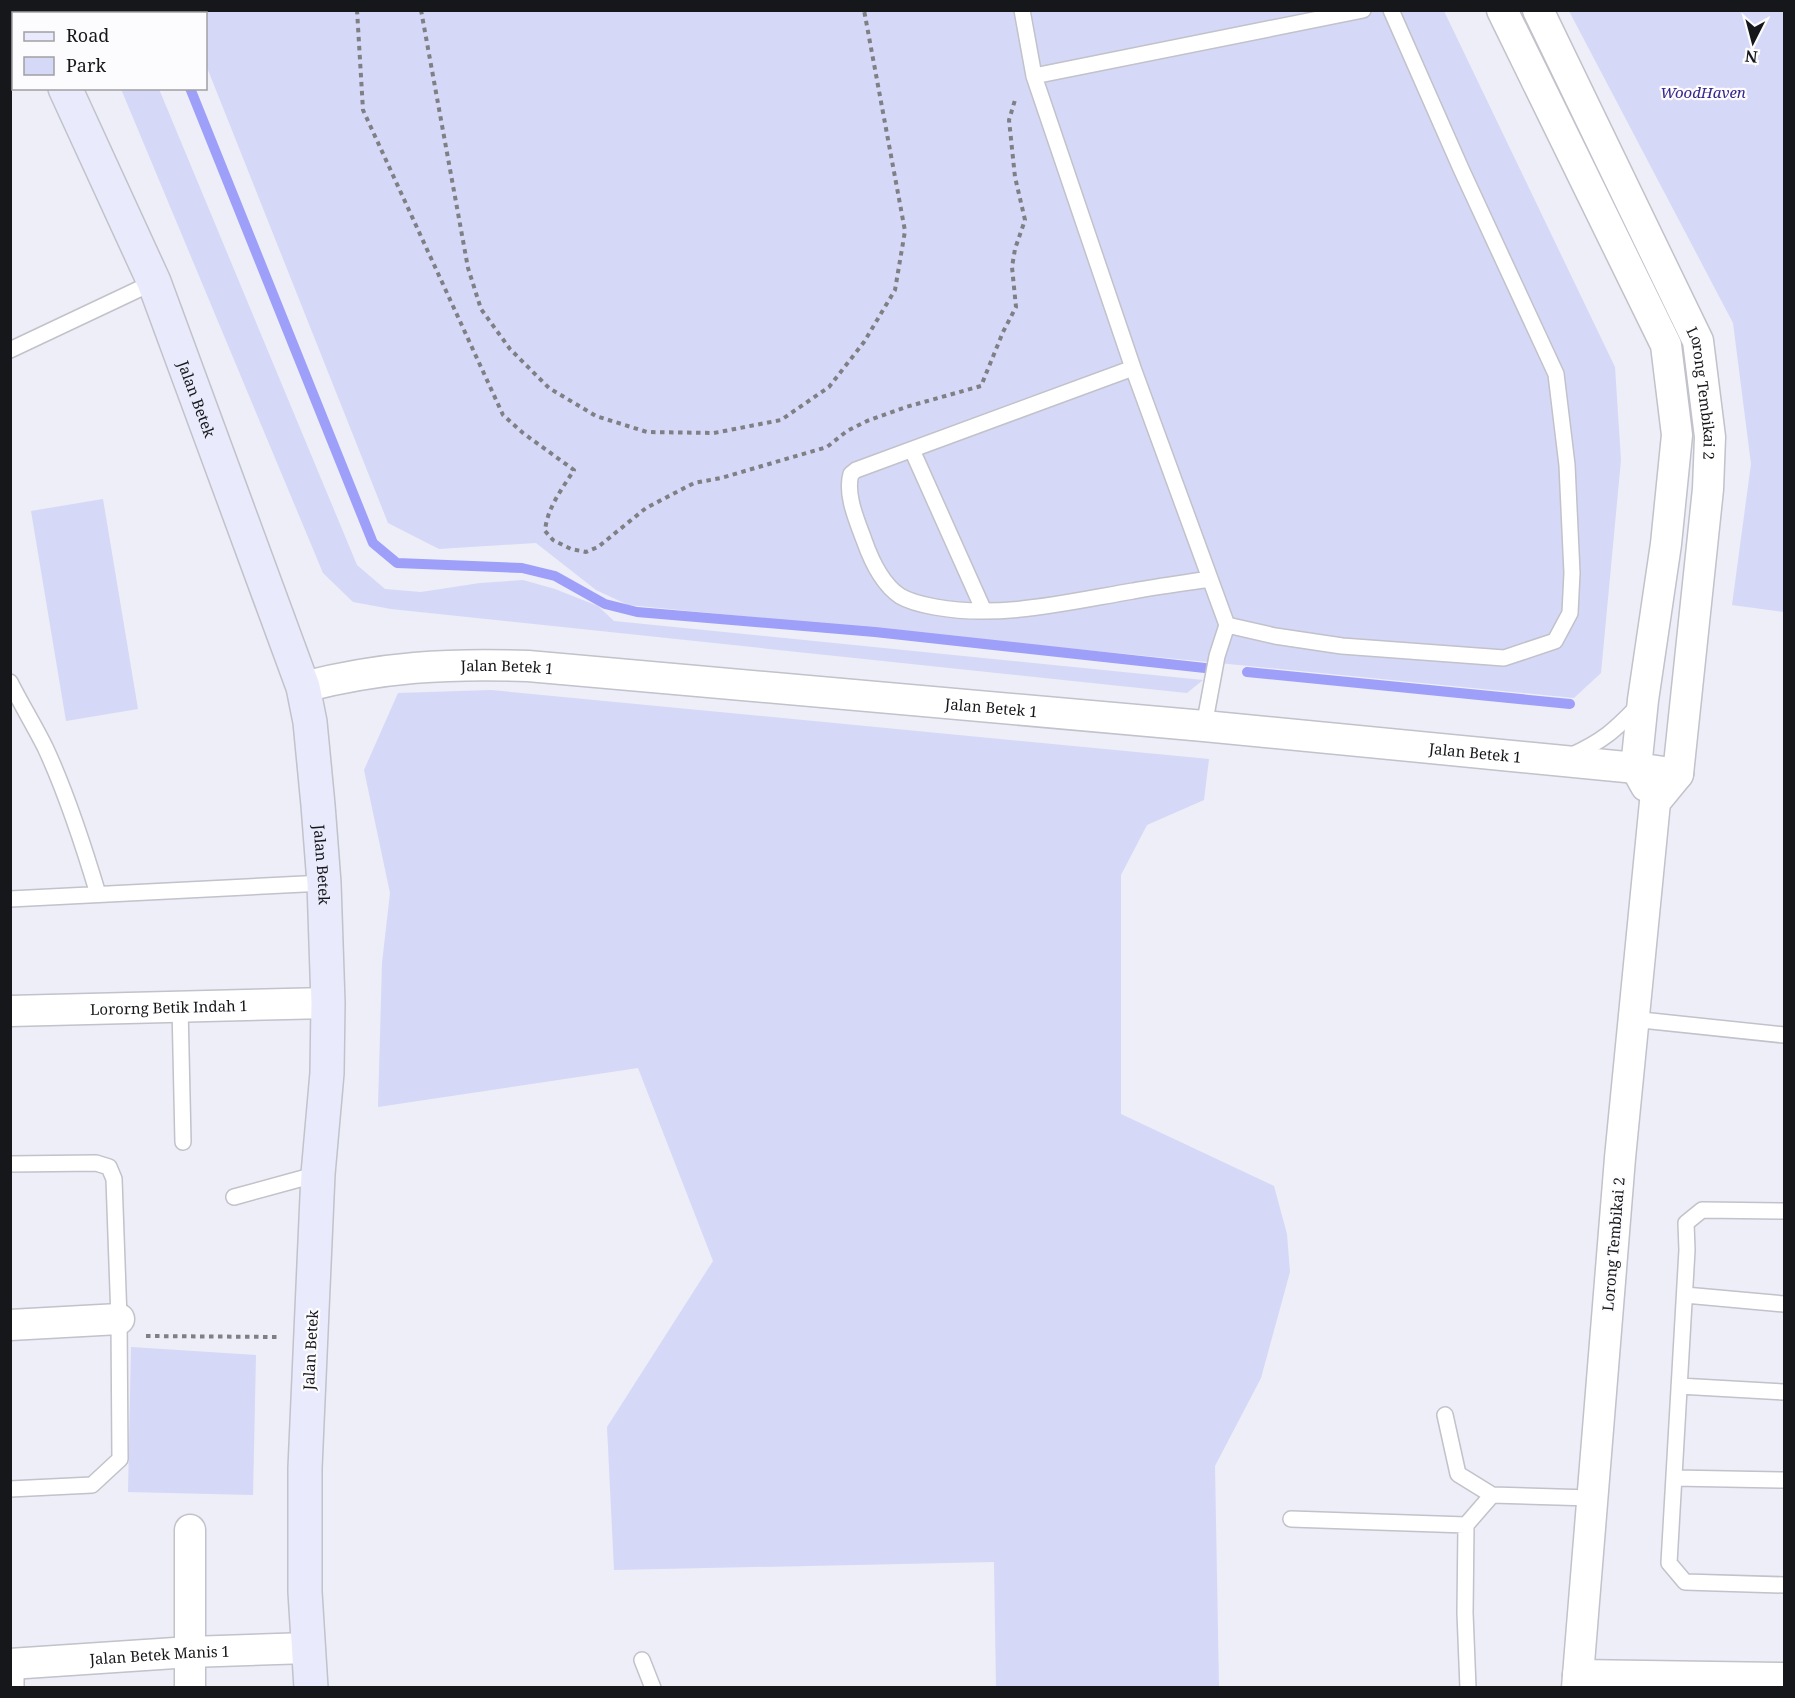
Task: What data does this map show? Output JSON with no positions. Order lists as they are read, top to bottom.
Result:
{
  "streets": {
    "street": [
      "Lorong Tembikai 2",
      "Jalan Betek",
      "Jalan Betek 1",
      "Lororng Betik Indah 1",
      "Jalan Betek Manis 1"
    ]
  },
  "crossings": [
    ["Lorong Tembikai 2", "Jalan Betek 1"],
    ["Jalan Betek", "Jalan Betek 1"],
    ["Jalan Betek", "Lororng Betik Indah 1"],
    ["Jalan Betek", "Jalan Betek Manis 1"]
  ],
  "parks": ["WoodHaven"],
  "legend": ["Road", "Park"],
  "north": "bottom"
}
